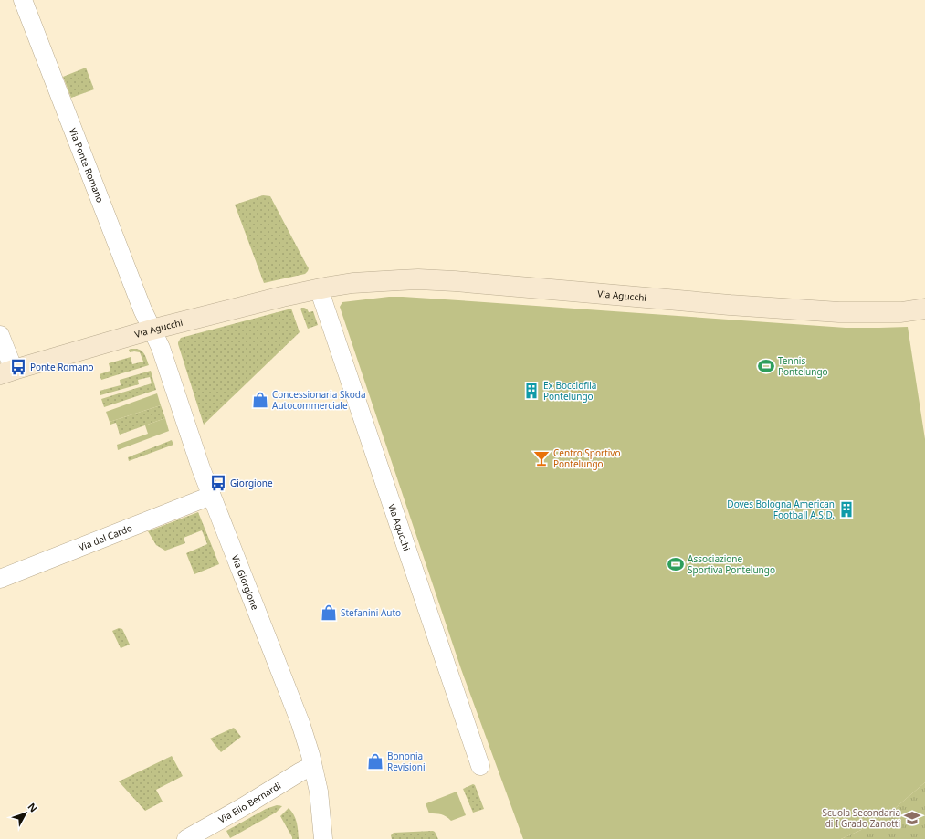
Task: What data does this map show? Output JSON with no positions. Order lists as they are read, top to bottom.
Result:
{
  "streets": {
    "street": [
      "Via Ponte Romano",
      "Via Agucchi",
      "Via del Cardo",
      "Via Giorgione",
      "Via Elio Bernardi"
    ]
  },
  "crossings": [
    ["Via Ponte Romano", "Via Agucchi"],
    ["Via Ponte Romano", "Via Giorgione"],
    ["Via Agucchi", "Via Giorgione"],
    ["Via del Cardo", "Via Giorgione"],
    ["Via Giorgione", "Via Elio Bernardi"]
  ],
  "places": {
    "sports": ["Tennis Pontelungo", "Associazione Sportiva Pontelungo"],
    "bus stop": ["Ponte Romano", "Giorgione"],
    "building": ["Ex Bocciofila Pontelungo", "Doves Bologna American Football A.S.D."],
    "shop": ["Concessionaria Skoda Autocommerciale", "Stefanini Auto", "Bononia Revisioni"],
    "bar": ["Centro Sportivo Pontelungo"],
    "school or university": ["Scuola Secondaria di I Grado Zanotti"]
  },
  "north": "top right"
}
